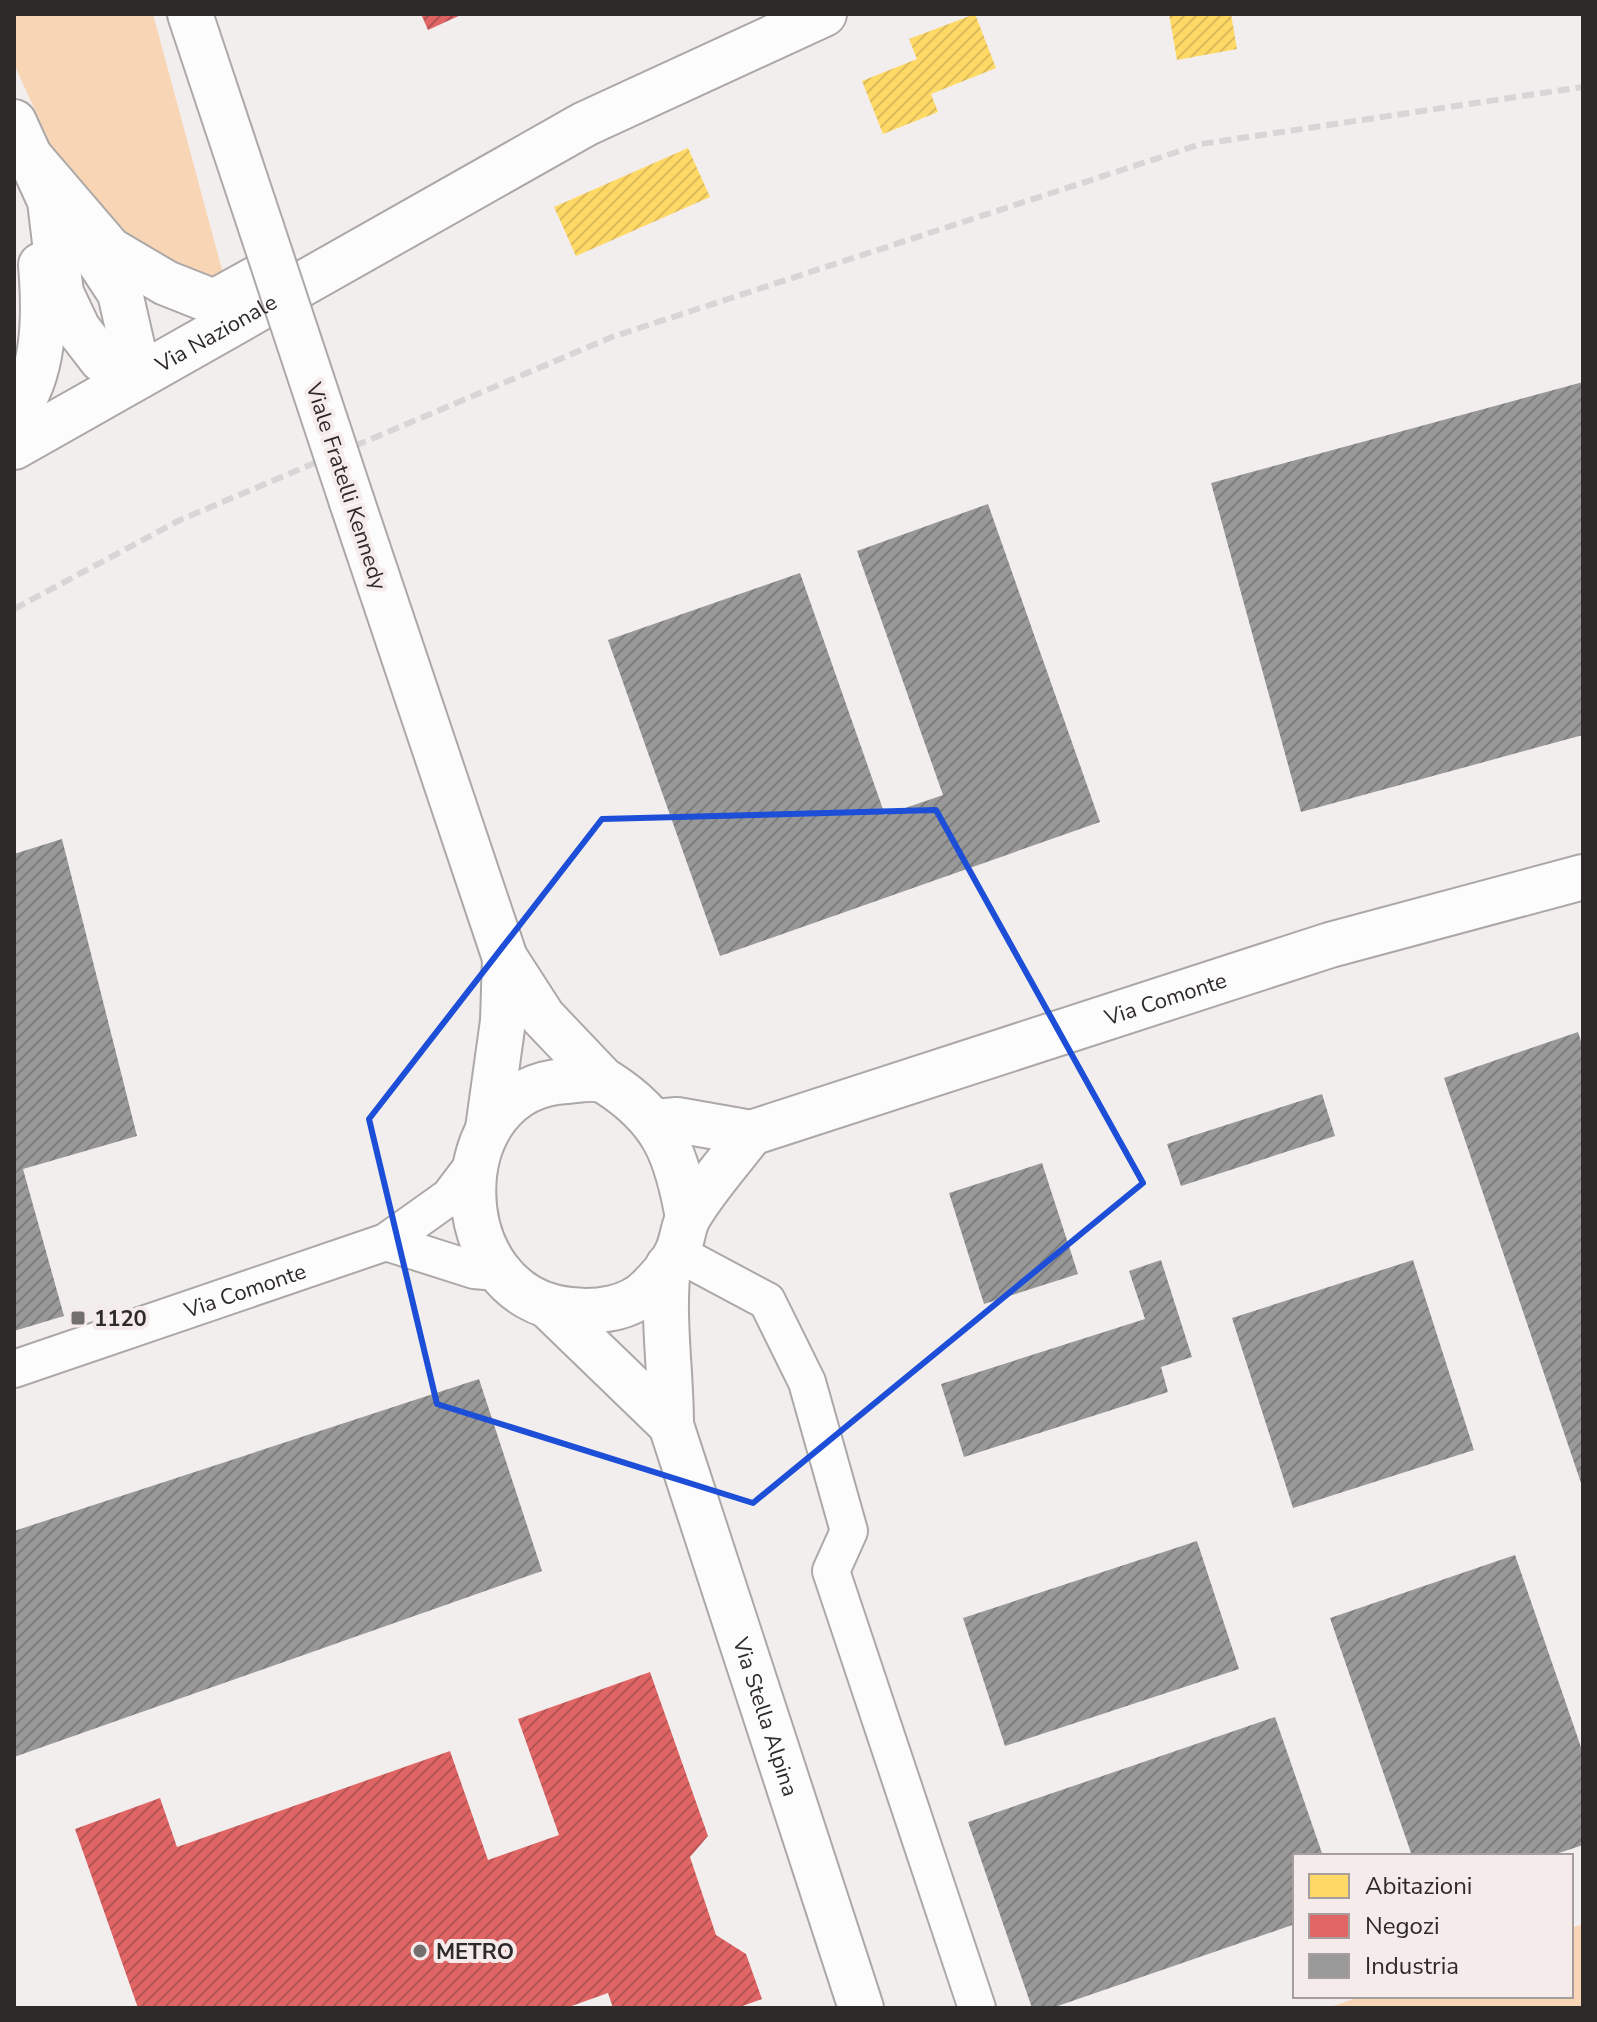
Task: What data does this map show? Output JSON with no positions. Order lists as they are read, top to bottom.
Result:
{
  "streets": {
    "street": [
      "Via Nazionale",
      "Viale Fratelli Kennedy",
      "Via Comonte",
      "Via Stella Alpina"
    ]
  },
  "crossings": [
    ["Viale Fratelli Kennedy", "Via Comonte"],
    ["Viale Fratelli Kennedy", "Via Stella Alpina"],
    ["Via Comonte", "Via Stella Alpina"]
  ],
  "places": {
    "transit": ["1120"],
    "other": ["METRO"]
  },
  "legend": ["Abitazioni", "Negozi", "Industria"]
}
